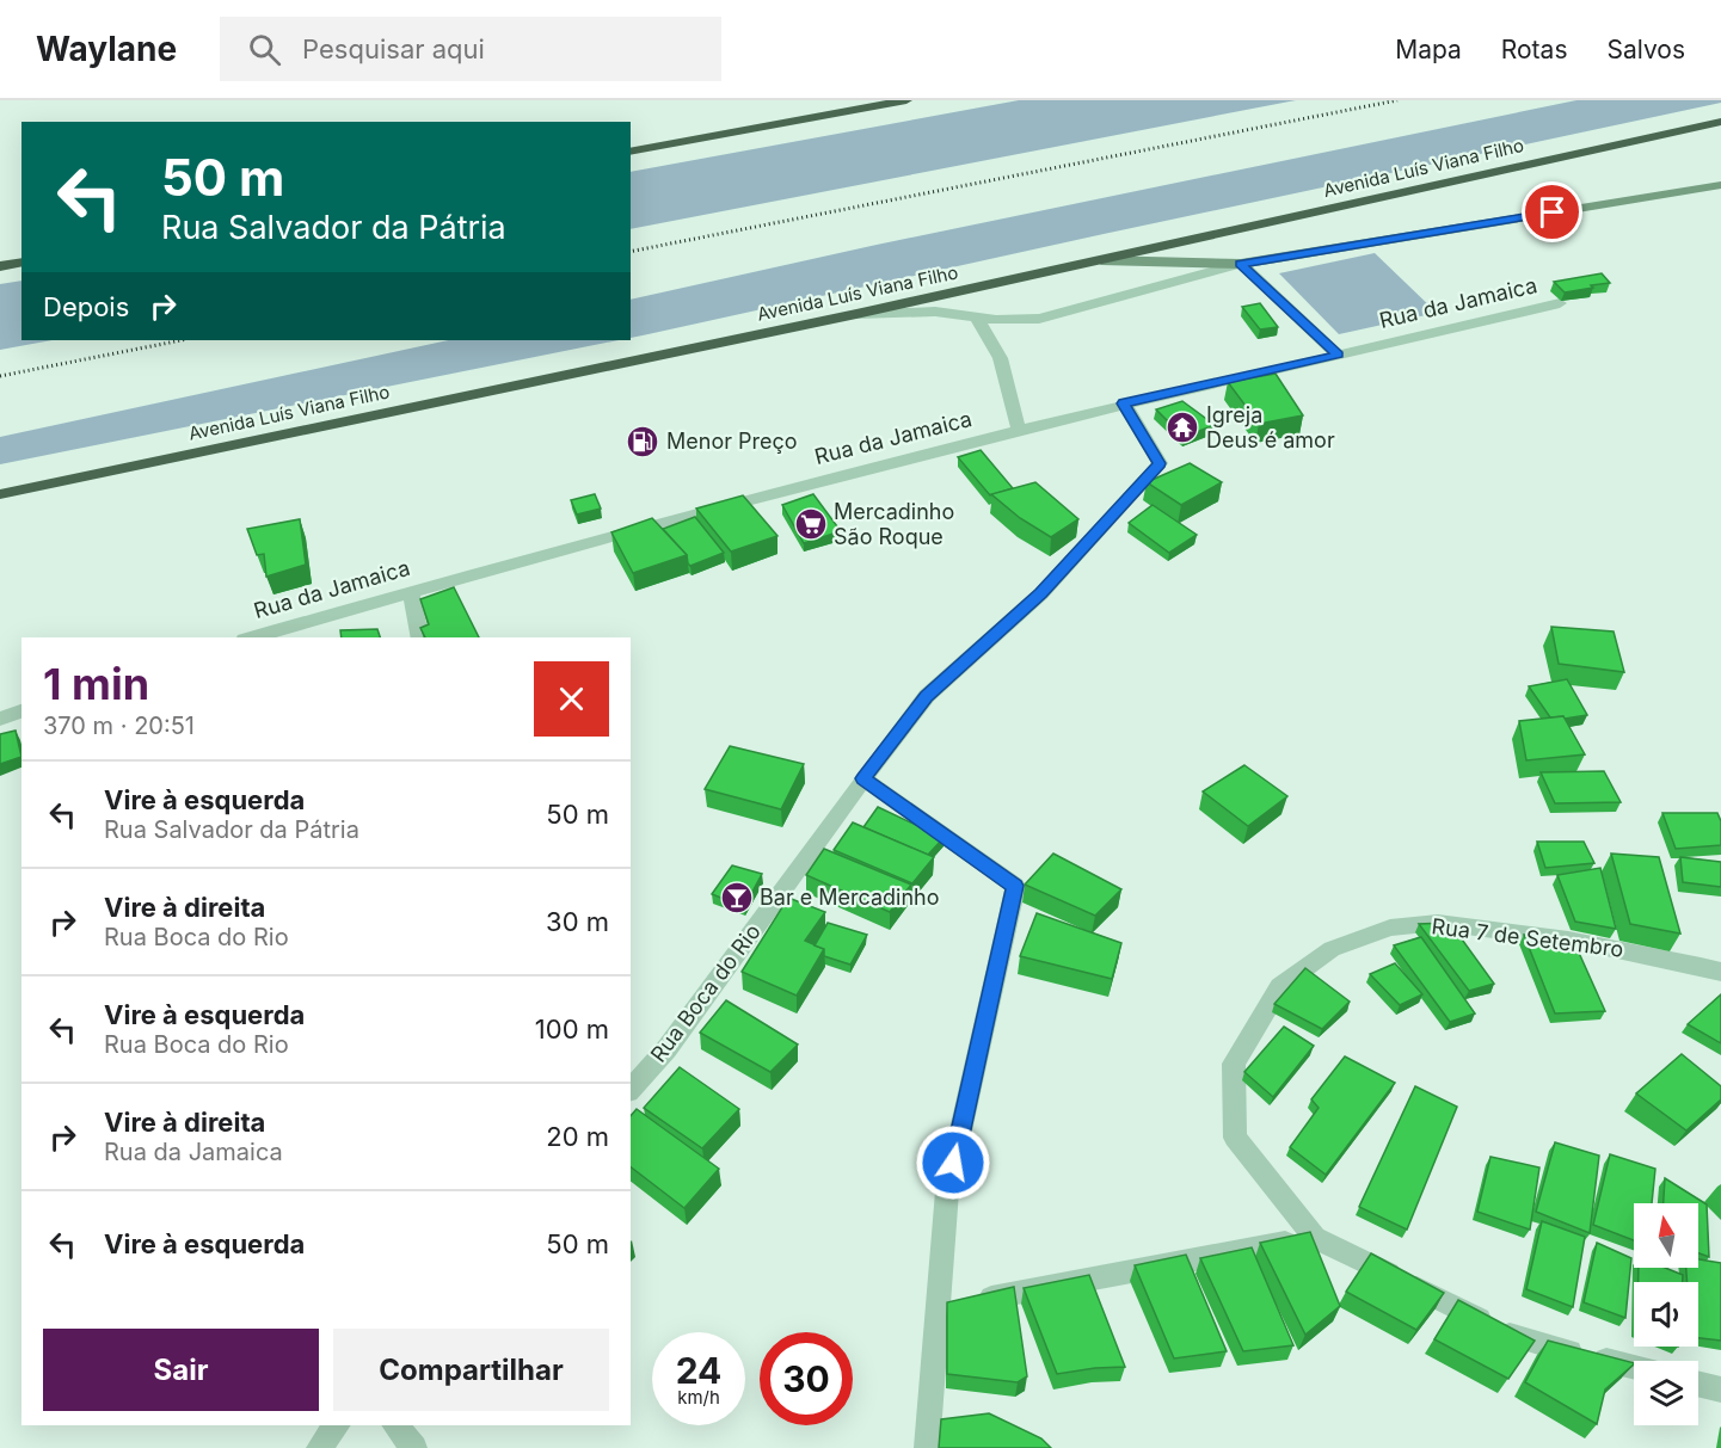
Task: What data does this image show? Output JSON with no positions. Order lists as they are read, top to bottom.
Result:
{
  "streets": {
    "highway": ["Avenida Luís Viana Filho"],
    "street": ["Rua da Jamaica", "Rua 7 de Setembro", "Rua Boca do Rio"]
  },
  "crossings": [
    ["Rua da Jamaica", "Rua Boca do Rio"]
  ],
  "places": {
    "temple": ["Igreja Deus é amor"],
    "fuel station": ["Menor Preço"],
    "supermarket": ["Mercadinho São Roque"],
    "bar": ["Bar e Mercadinho"]
  },
  "north": "top",
  "page": {
    "header": "Waylane",
    "search": "Pesquisar aqui",
    "nav": ["Mapa", "Rotas", "Salvos"],
    "turn": ["50 m", "Rua Salvador da Pátria"],
    "then": "Depois",
    "heading": ["1 min", "370 m · 20:51"],
    "list": [
      {
        "name": "Vire à esquerda",
        "note": "Rua Salvador da Pátria",
        "value": "50 m"
      },
      {
        "name": "Vire à direita",
        "note": "Rua Boca do Rio",
        "value": "30 m"
      },
      {
        "name": "Vire à esquerda",
        "note": "Rua Boca do Rio",
        "value": "100 m"
      },
      {
        "name": "Vire à direita",
        "note": "Rua da Jamaica",
        "value": "20 m"
      },
      {
        "name": "Vire à esquerda",
        "value": "50 m"
      }
    ],
    "buttons": ["Sair", "Compartilhar"],
    "speed": "24 km/h",
    "limit": "30"
  }
}
